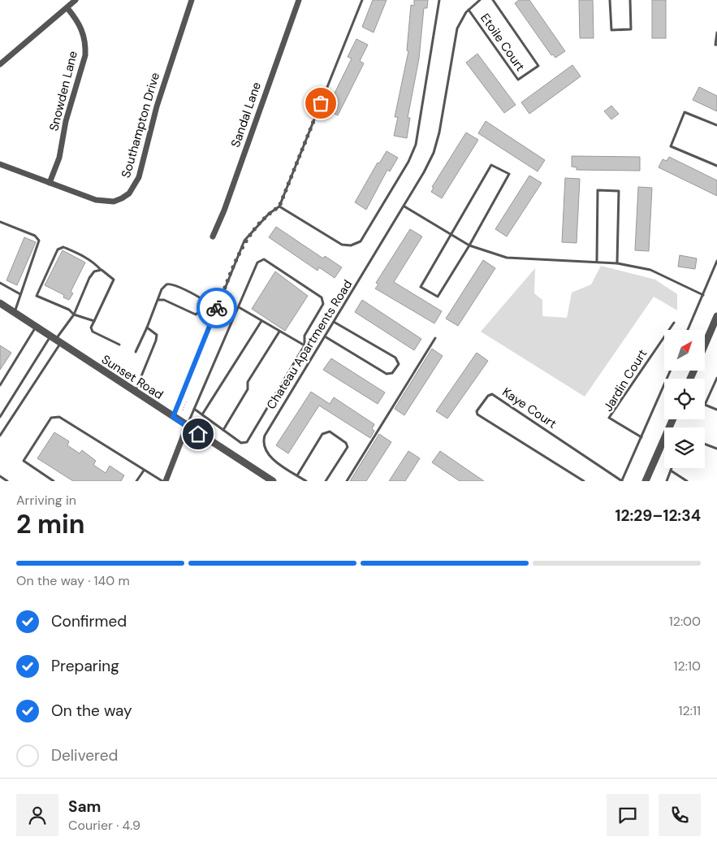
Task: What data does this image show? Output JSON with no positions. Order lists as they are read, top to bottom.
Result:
{
  "streets": {
    "street": [
      "Snowden Lane",
      "Sandal Lane",
      "Southampton Drive",
      "Sunset Road"
    ],
    "lane": [
      "Etoile Court",
      "Chateau Apartments Road",
      "Jardin Court",
      "Kaye Court"
    ]
  },
  "crossings": [
    ["Etoile Court", "Chateau Apartments Road"],
    ["Snowden Lane", "Southampton Drive"]
  ],
  "north": "top right",
  "page": {
    "heading": ["2 min", "Arriving in", "12:29–12:34"],
    "panel": ["Sam", "Courier · 4.9"],
    "bar": "On the way · 140 m",
    "list": [
      ["Confirmed", "12:00"],
      ["Preparing", "12:10"],
      ["On the way", "12:11"],
      "Delivered"
    ]
  }
}
